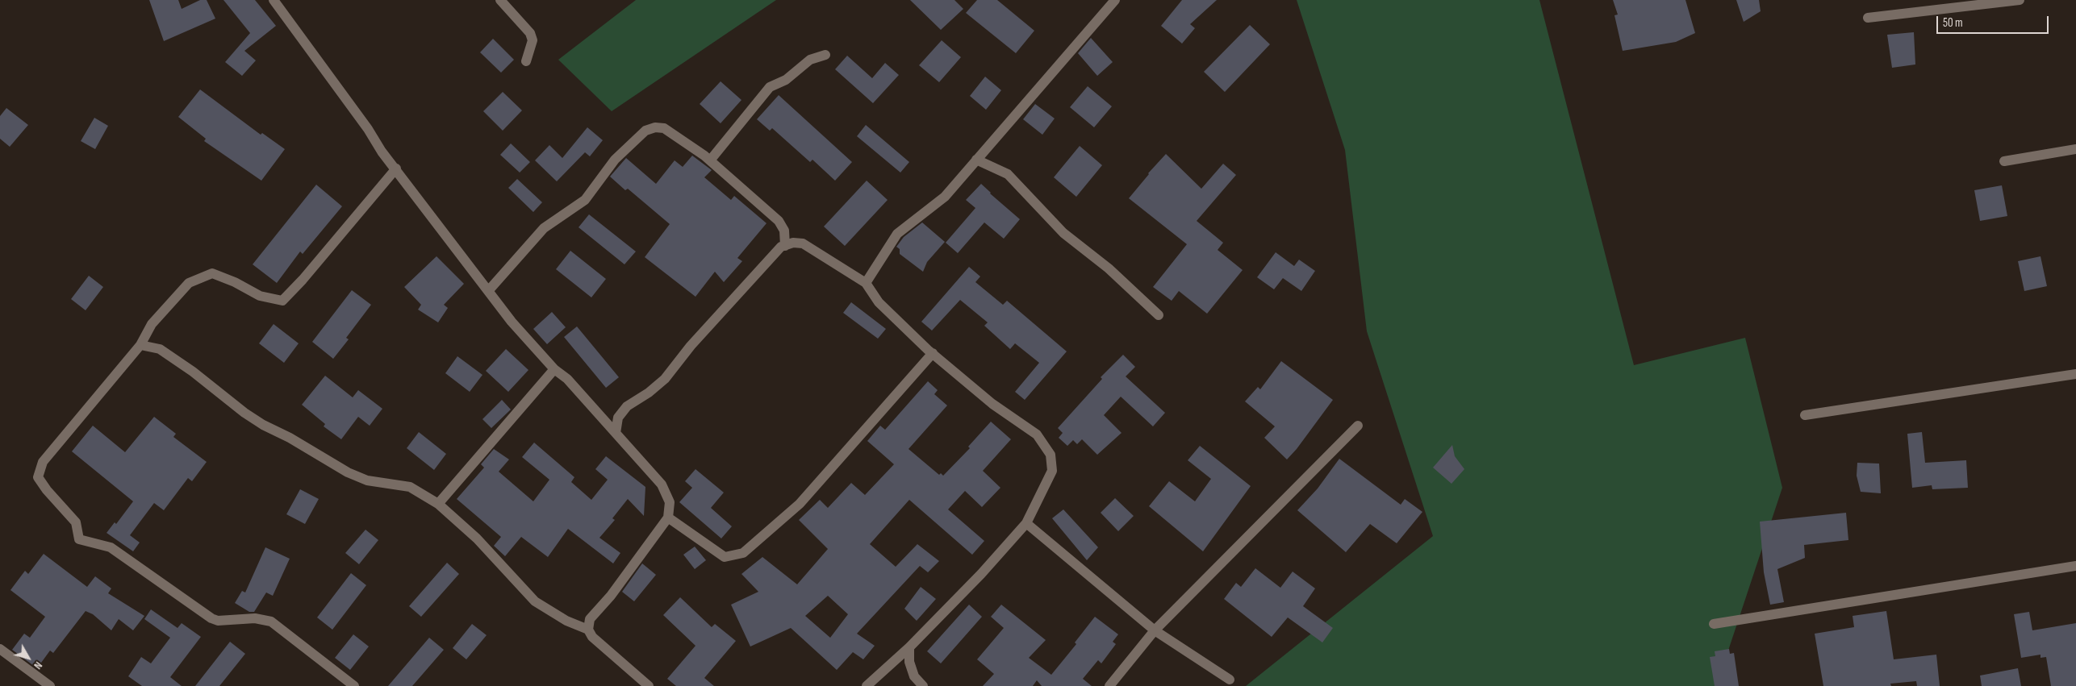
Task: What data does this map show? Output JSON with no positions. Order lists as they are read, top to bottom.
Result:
{
  "scale_bar": "50 m",
  "north": "bottom right"
}
